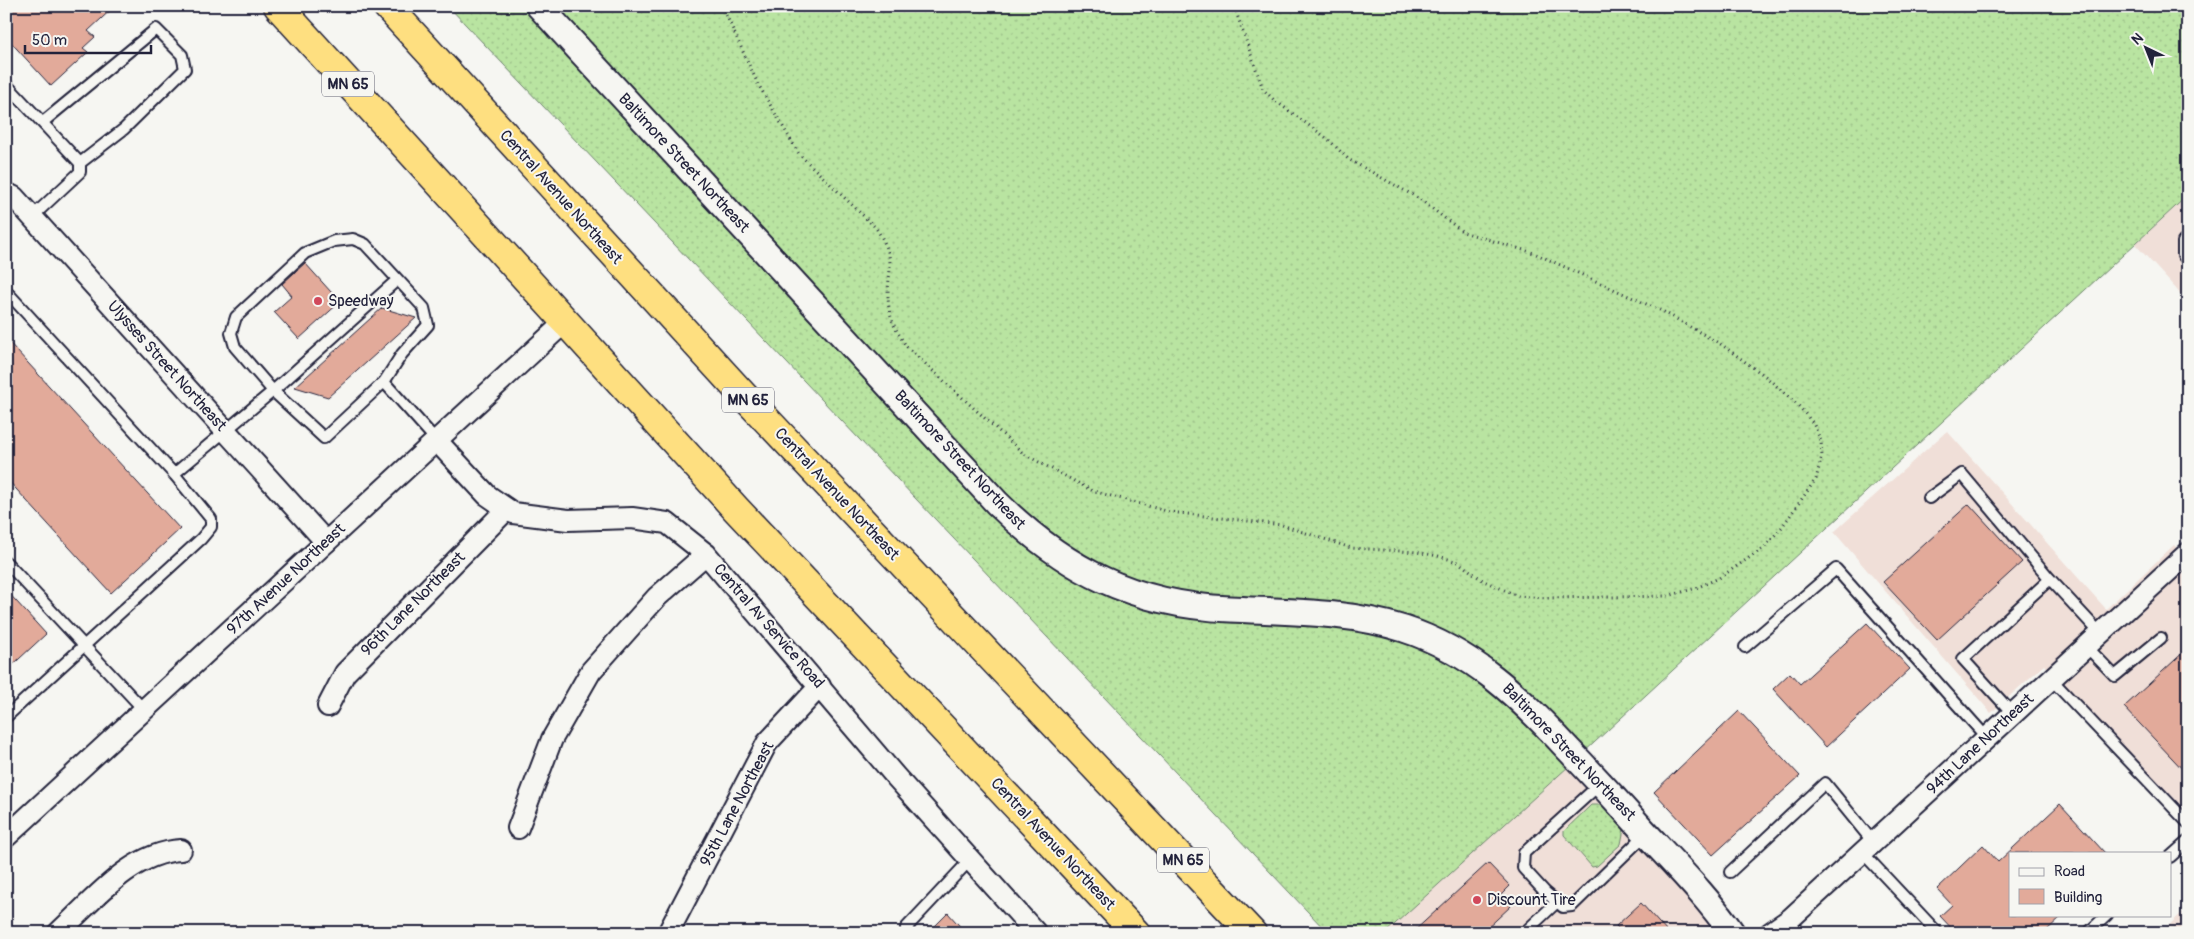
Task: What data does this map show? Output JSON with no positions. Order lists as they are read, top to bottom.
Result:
{
  "streets": {
    "highway": ["MN 65", "Central Avenue Northeast"],
    "street": [
      "Baltimore Street Northeast",
      "Ulysses Street Northeast",
      "97th Avenue Northeast",
      "96th Lane Northeast",
      "Central Av Service Road",
      "94th Lane Northeast",
      "95th Lane Northeast"
    ]
  },
  "crossings": [
    ["Central Avenue Northeast", "97th Avenue Northeast"],
    ["Ulysses Street Northeast", "97th Avenue Northeast"],
    ["97th Avenue Northeast", "Central Av Service Road"],
    ["96th Lane Northeast", "Central Av Service Road"],
    ["Central Av Service Road", "95th Lane Northeast"]
  ],
  "places": ["Speedway", "Discount Tire"],
  "legend": ["Road", "Building"],
  "scale_bar": "50 m",
  "north": "top left"
}
